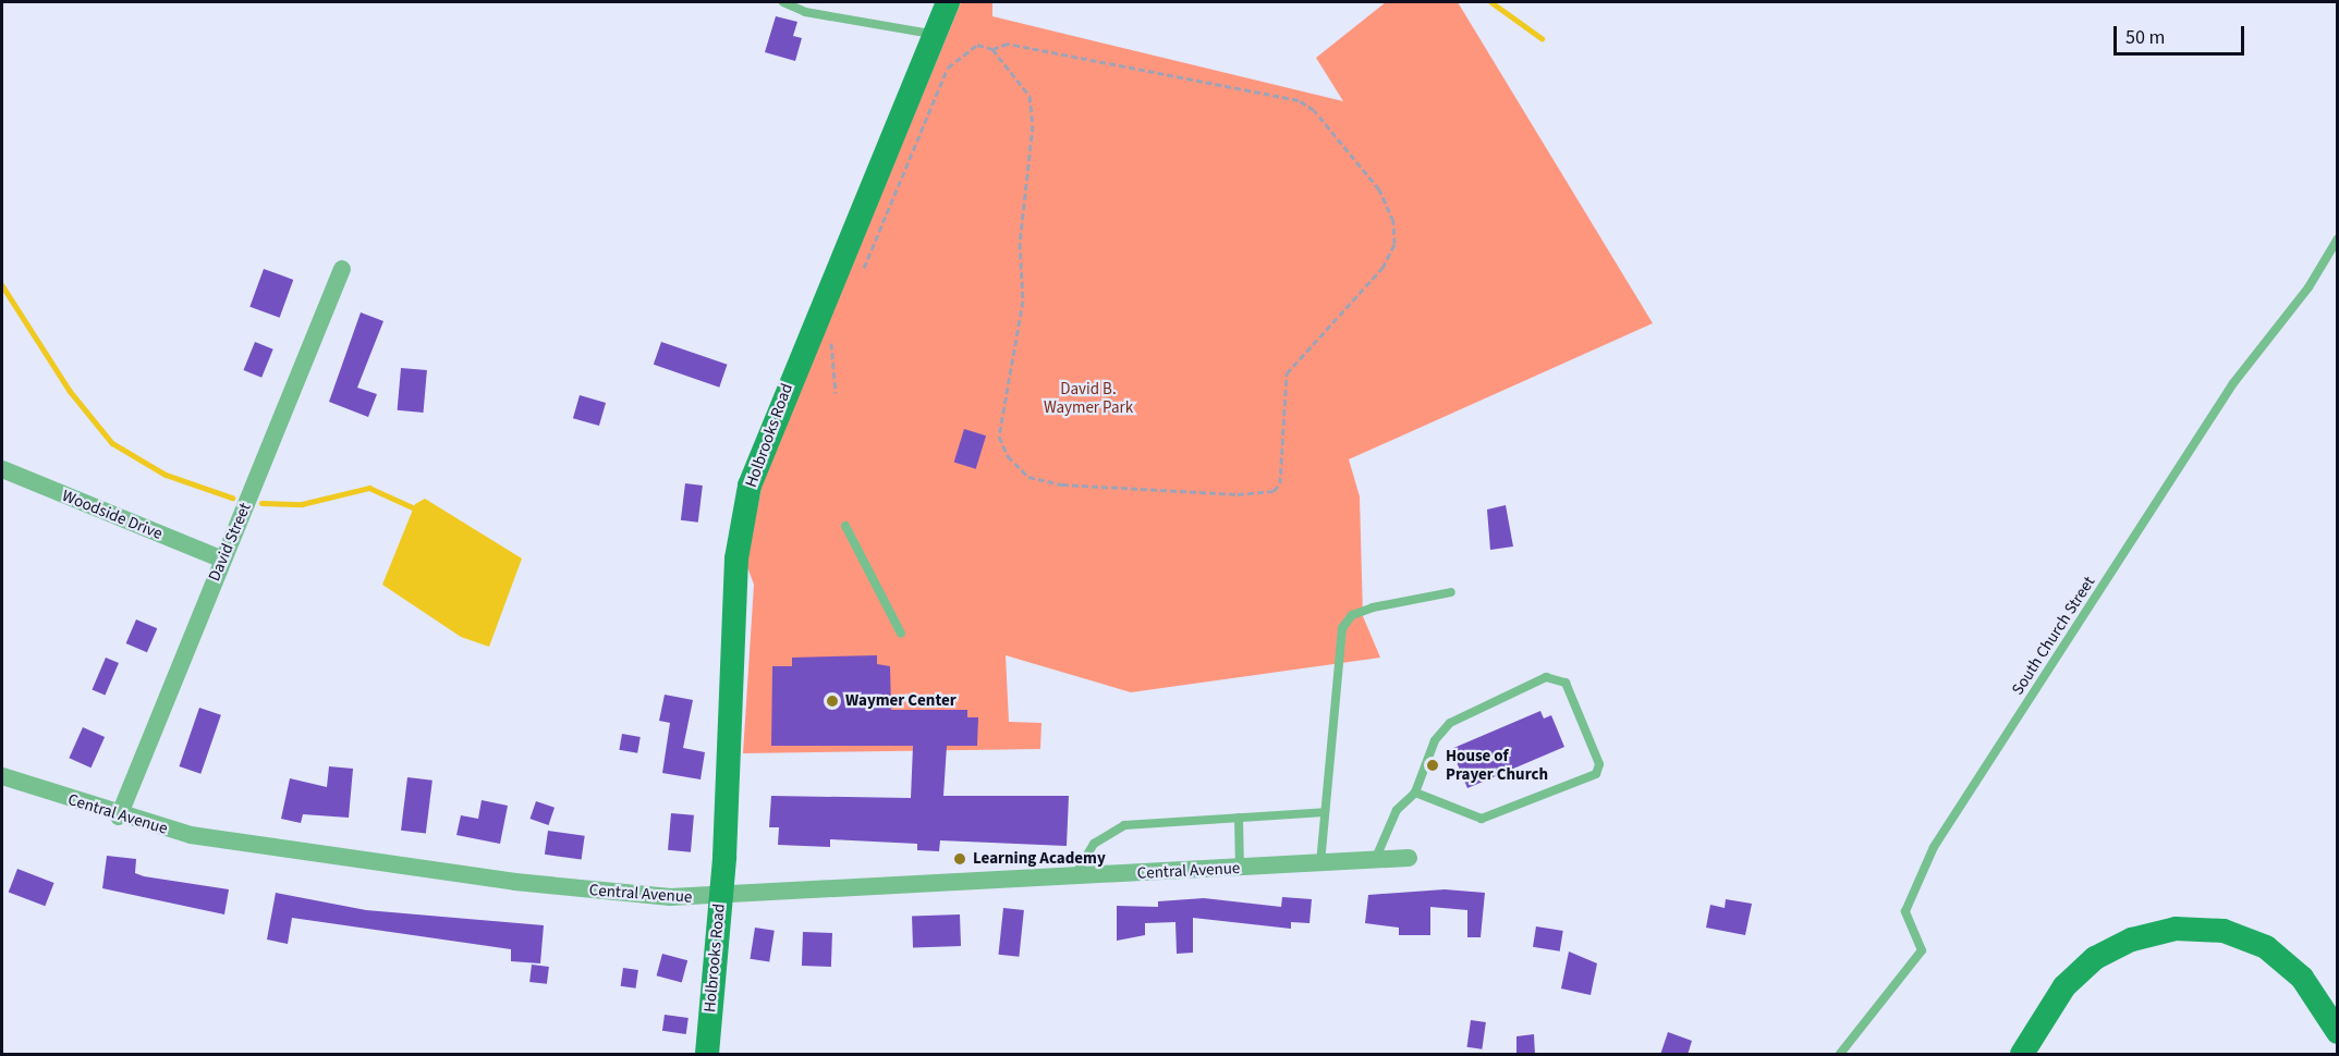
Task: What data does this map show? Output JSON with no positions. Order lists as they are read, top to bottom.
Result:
{
  "streets": {
    "street": [
      "Holbrooks Road",
      "Woodside Drive",
      "David Street",
      "Central Avenue"
    ],
    "lane": ["South Church Street"]
  },
  "crossings": [
    ["Holbrooks Road", "Central Avenue"],
    ["Woodside Drive", "David Street"],
    ["David Street", "Central Avenue"]
  ],
  "parks": ["David B. Waymer Park"],
  "places": ["Waymer Center", "House of Prayer Church", "Learning Academy"],
  "scale_bar": "50 m"
}
